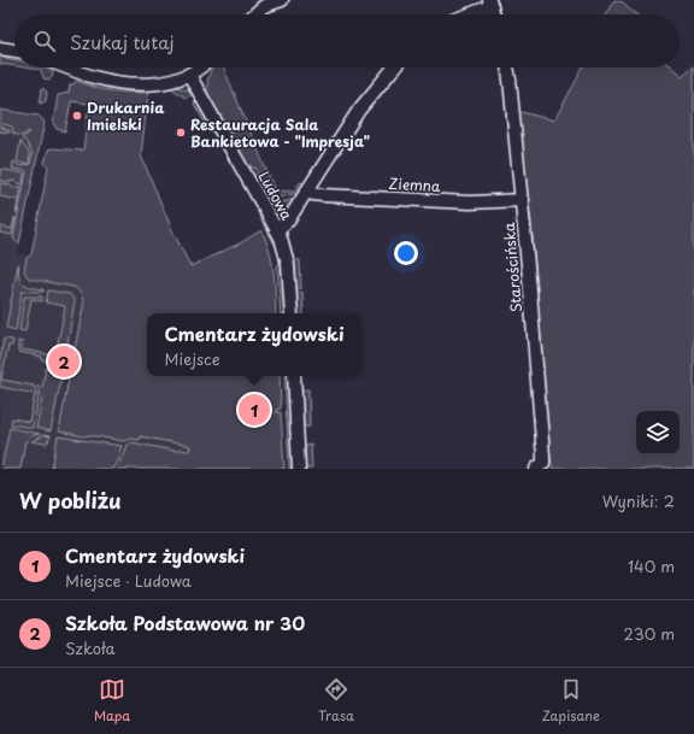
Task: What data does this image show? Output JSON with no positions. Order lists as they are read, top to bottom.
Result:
{
  "streets": {
    "street": ["Ziemna", "Ludowa", "Starościńska"]
  },
  "crossings": [
    ["Ziemna", "Starościńska"]
  ],
  "places": ["Drukarnia Imielski", "Restauracja Sala Bankietowa - \"Impresja\""],
  "page": {
    "search": "Szukaj tutaj",
    "popup": ["Cmentarz żydowski", "Miejsce"],
    "pins": ["2", "1"],
    "heading": ["W pobliżu", "Wyniki: 2"],
    "list": [
      {
        "mark": "1",
        "name": "Cmentarz żydowski",
        "note": "Miejsce · Ludowa",
        "value": "140 m"
      },
      {
        "mark": "2",
        "name": "Szkoła Podstawowa nr 30",
        "note": "Szkoła",
        "value": "230 m"
      }
    ],
    "nav": ["Mapa", "Trasa", "Zapisane"]
  }
}
